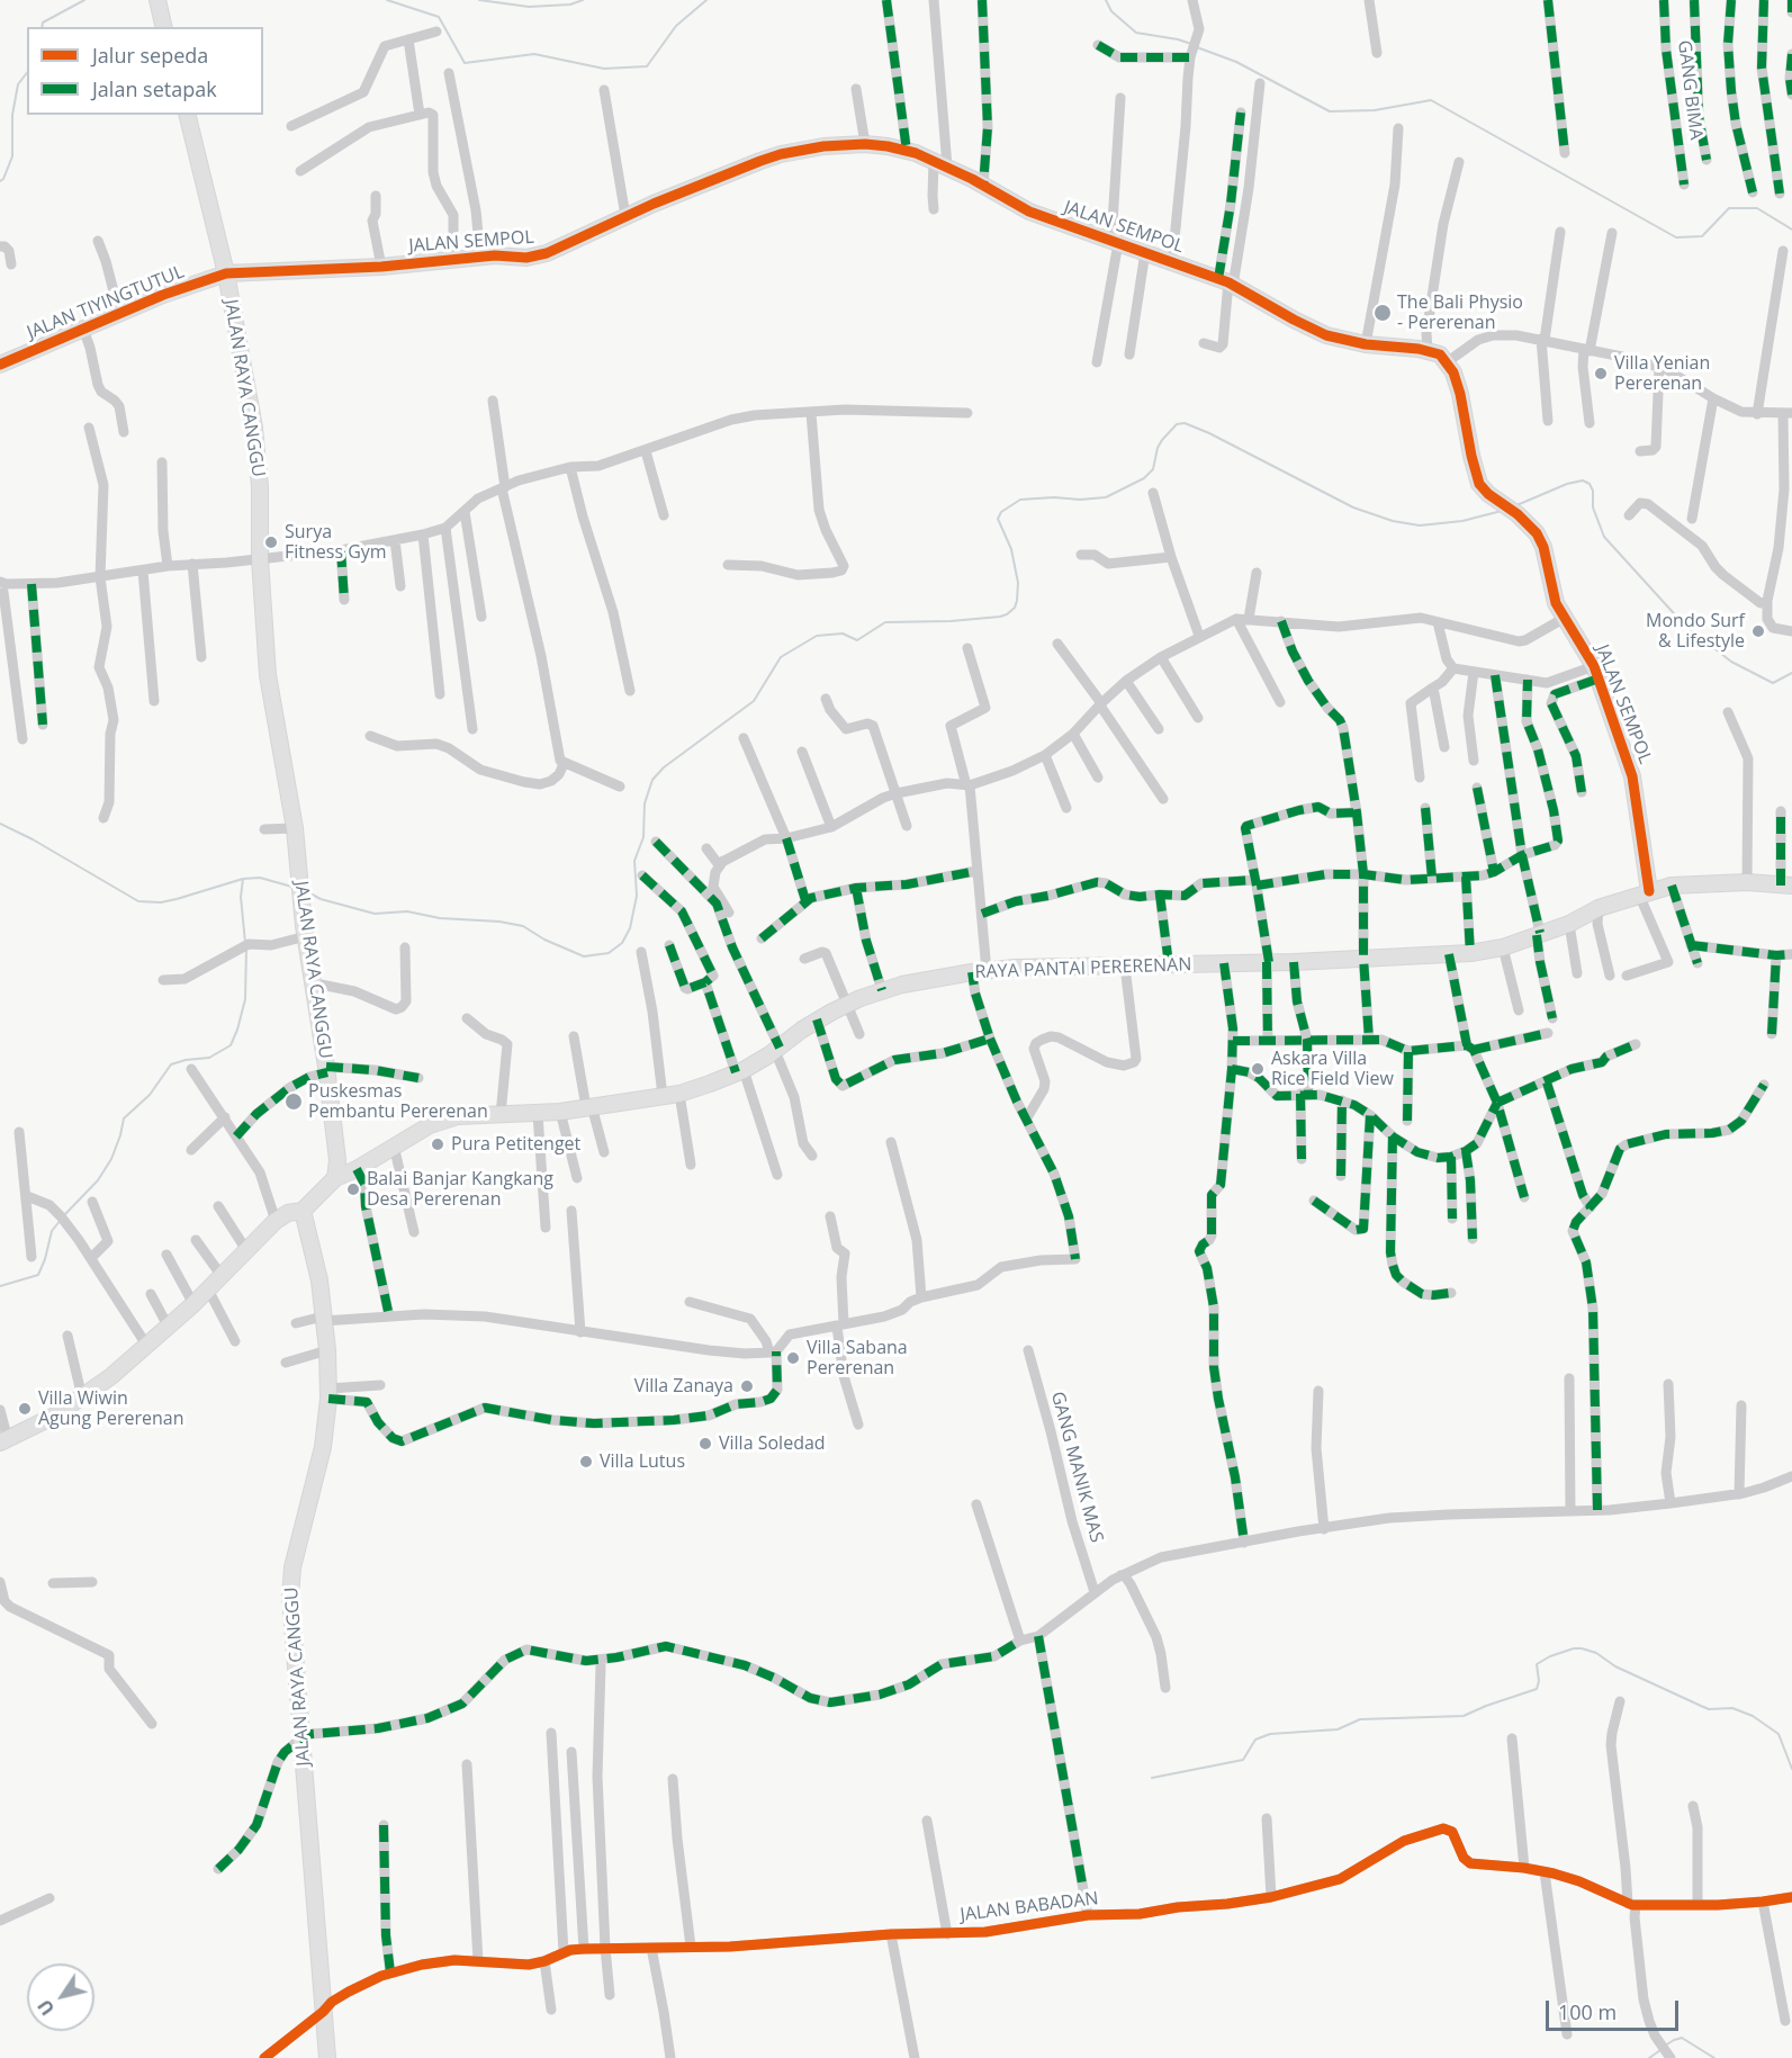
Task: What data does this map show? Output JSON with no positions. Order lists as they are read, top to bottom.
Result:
{
  "streets": {
    "street": [
      "GANG BIMA",
      "JALAN SEMPOL",
      "JALAN TIYINGTUTUL",
      "JALAN RAYA CANGGU",
      "RAYA PANTAI PERERENAN",
      "GANG MANIK MAS",
      "JALAN BABADAN"
    ]
  },
  "crossings": [
    ["JALAN SEMPOL", "JALAN TIYINGTUTUL"],
    ["JALAN SEMPOL", "JALAN RAYA CANGGU"],
    ["JALAN SEMPOL", "RAYA PANTAI PERERENAN"],
    ["JALAN TIYINGTUTUL", "JALAN RAYA CANGGU"],
    ["JALAN RAYA CANGGU", "RAYA PANTAI PERERENAN"],
    ["JALAN RAYA CANGGU", "JALAN BABADAN"]
  ],
  "places": [
    "The Bali Physio - Pererenan",
    "Villa Yenian Pererenan",
    "Surya Fitness Gym",
    "Mondo Surf & Lifestyle",
    "Askara Villa Rice Field View",
    "Puskesmas Pembantu Pererenan",
    "Pura Petitenget",
    "Balai Banjar Kangkang Desa Pererenan",
    "Villa Sabana Pererenan",
    "Villa Zanaya",
    "Villa Wiwin Agung Pererenan",
    "Villa Soledad",
    "Villa Lutus"
  ],
  "legend": ["Jalur sepeda", "Jalan setapak"],
  "scale_bar": "100 m",
  "north": "bottom left"
}
